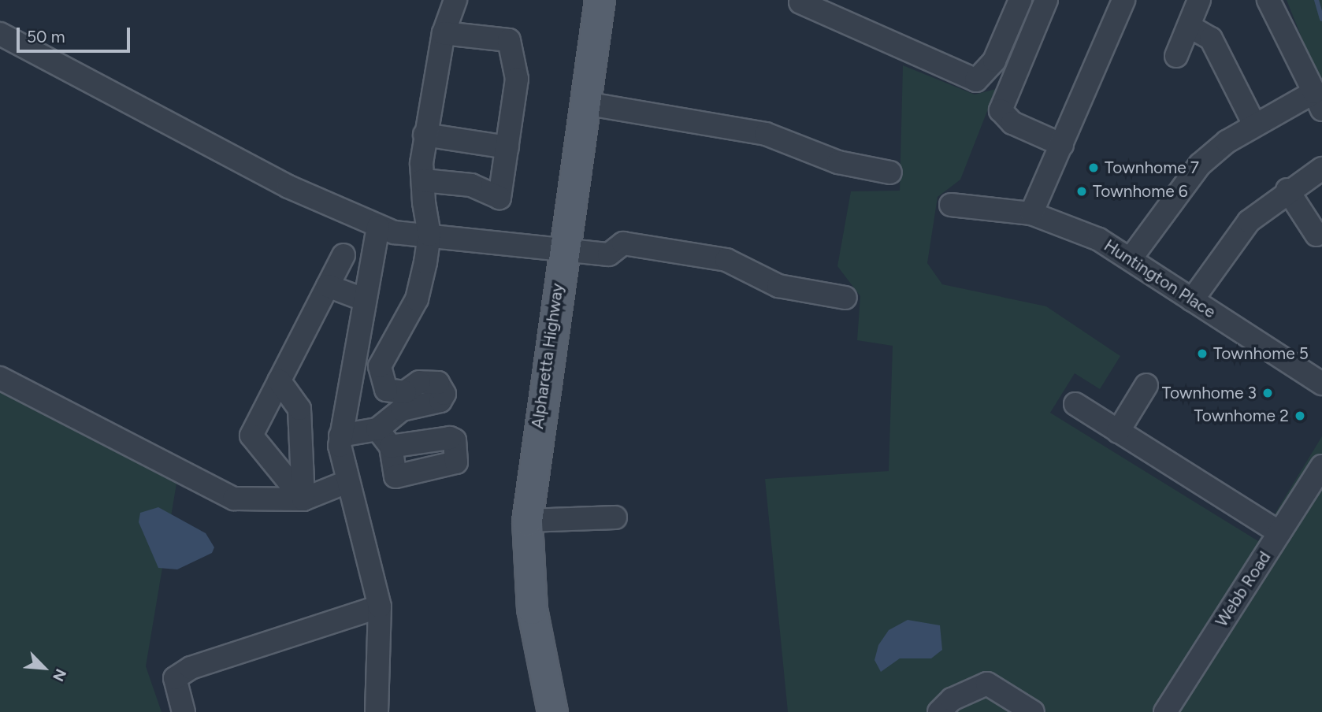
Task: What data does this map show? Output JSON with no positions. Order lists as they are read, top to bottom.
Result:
{
  "streets": {
    "main road": ["Alpharetta Highway"],
    "street": ["Huntington Place", "Webb Road"]
  },
  "places": [
    "Townhome 7",
    "Townhome 6",
    "Townhome 5",
    "Townhome 3",
    "Townhome 2"
  ],
  "scale_bar": "50 m",
  "north": "bottom right"
}
